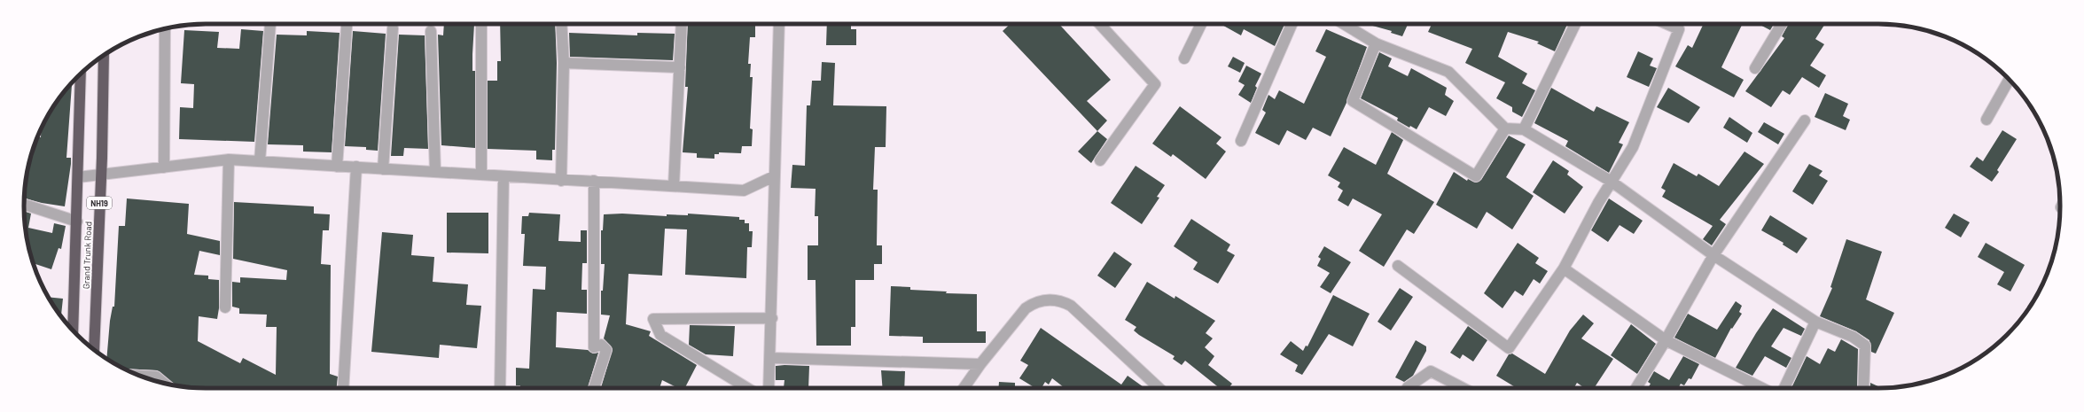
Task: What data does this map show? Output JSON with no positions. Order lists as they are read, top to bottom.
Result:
{
  "streets": {
    "highway": ["NH19", "Grand Trunk Road"]
  }
}
